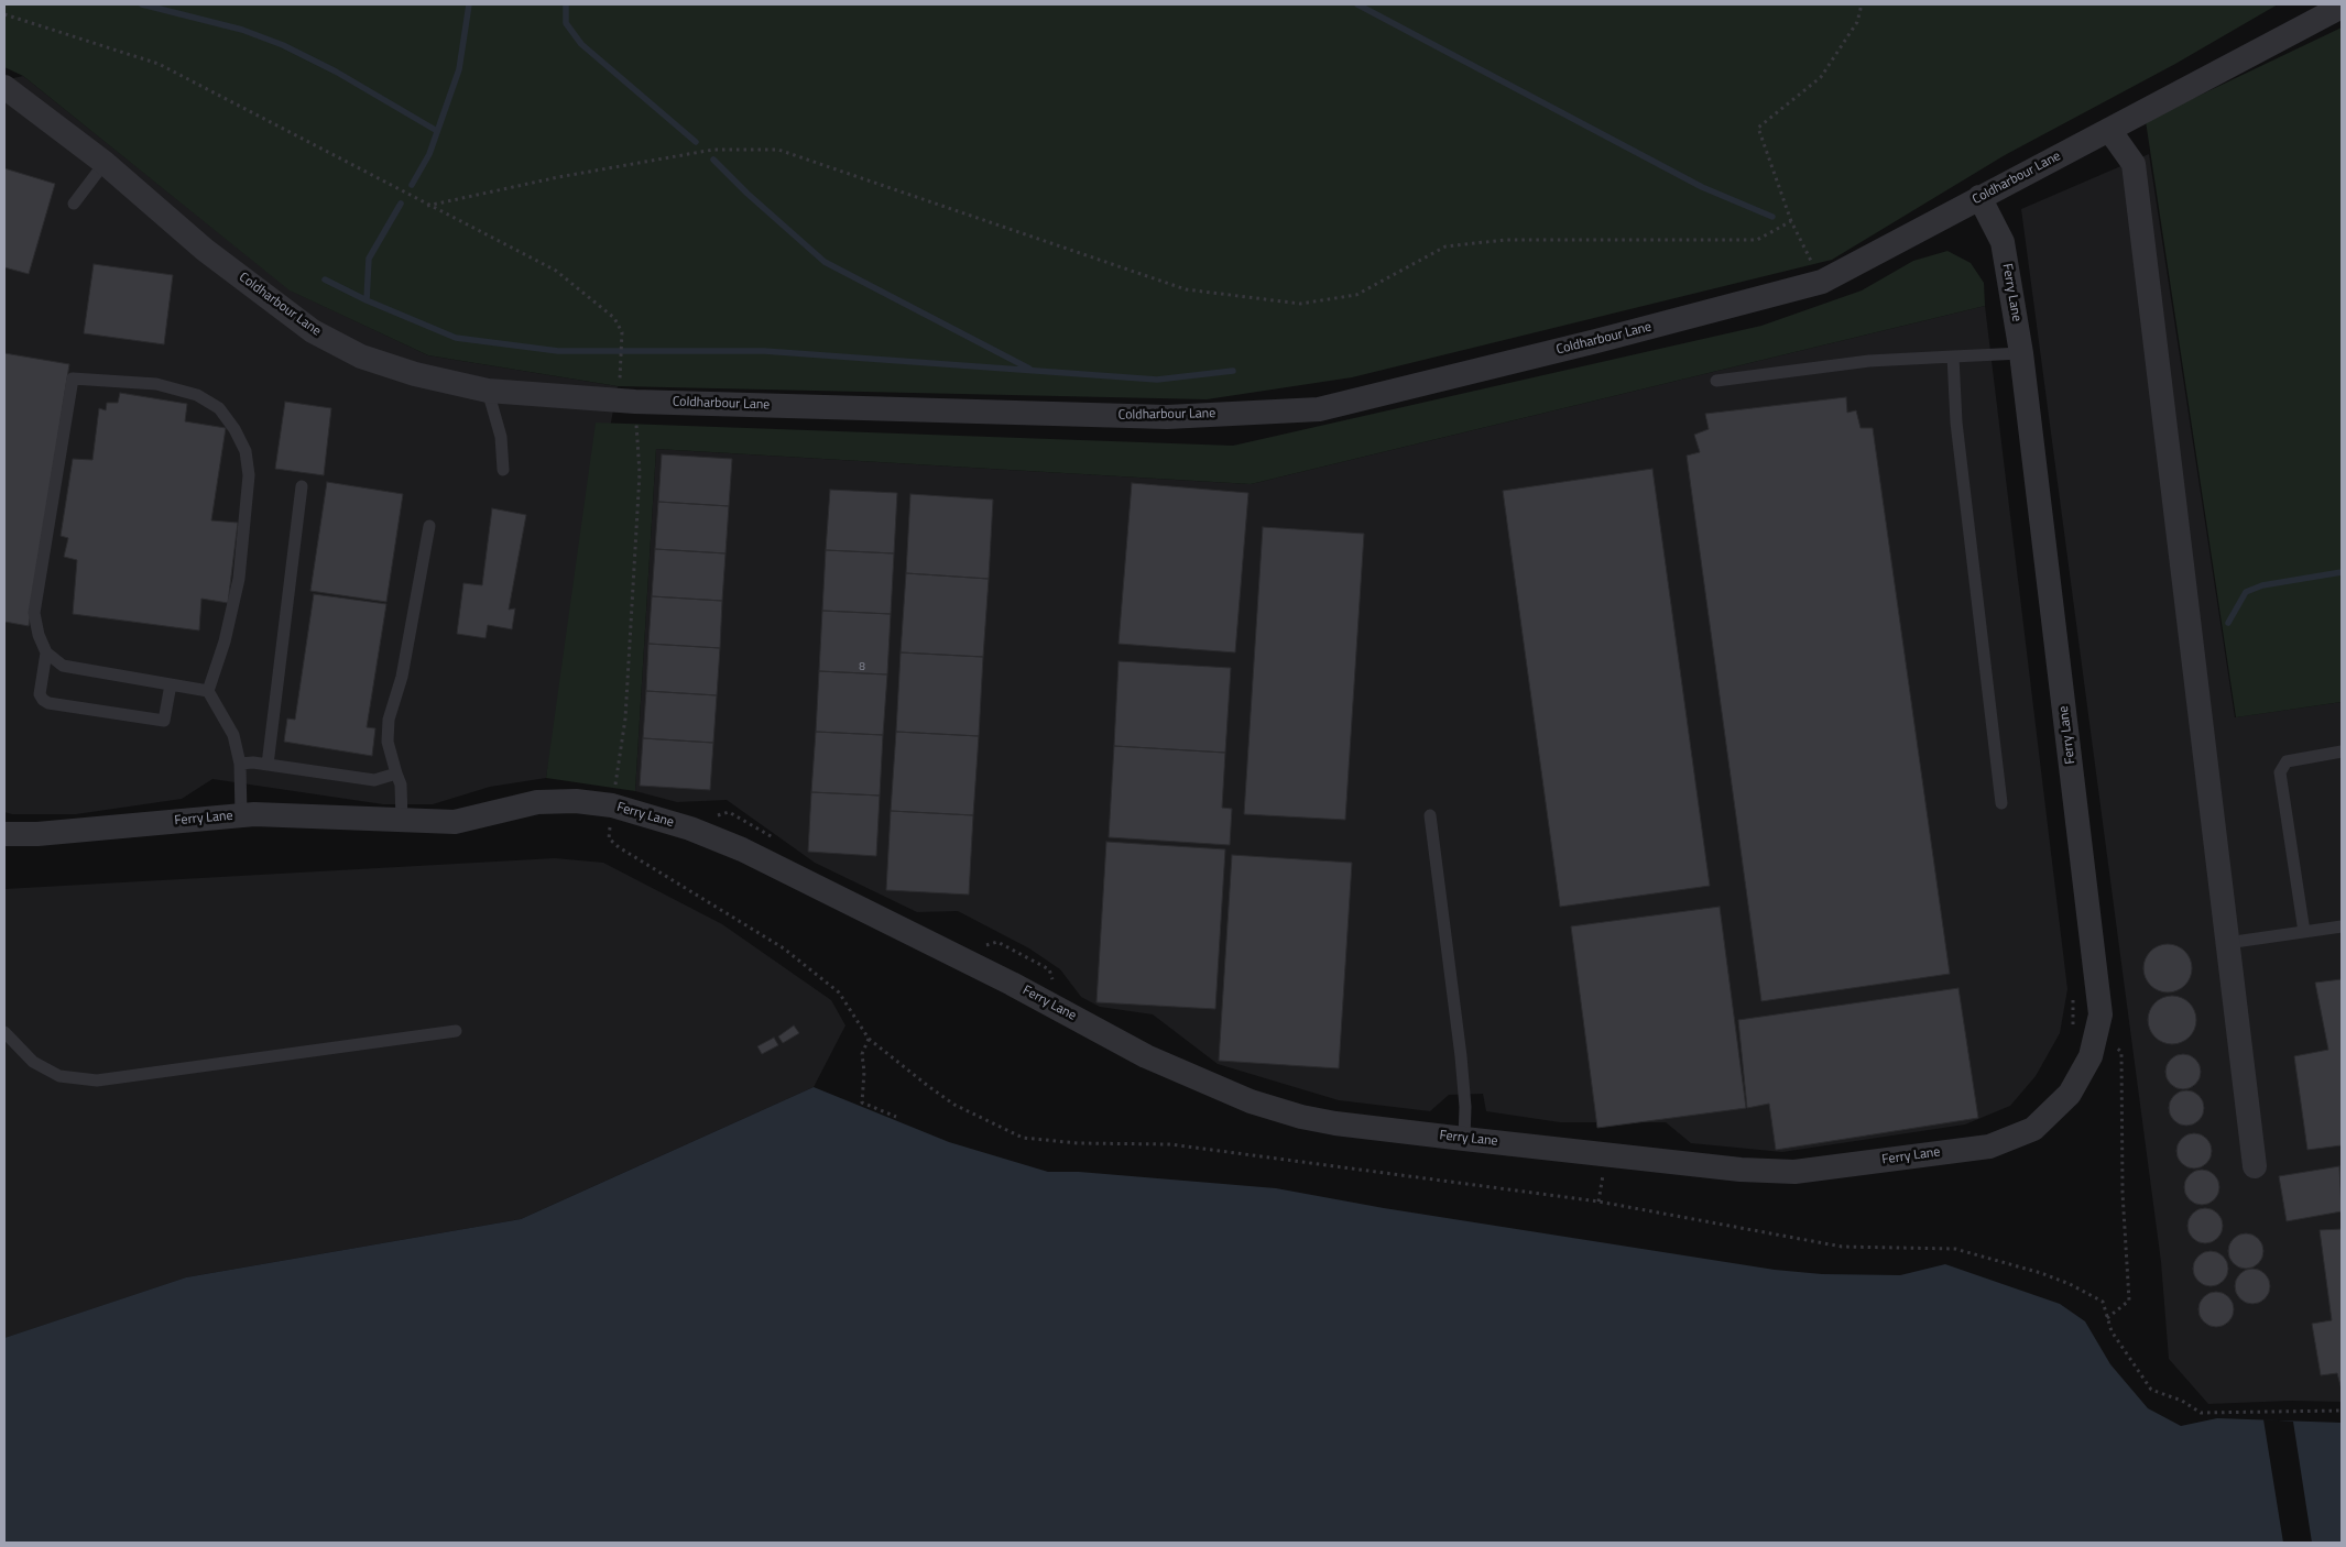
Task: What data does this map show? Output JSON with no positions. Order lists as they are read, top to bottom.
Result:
{
  "streets": {
    "street": ["Coldharbour Lane", "Ferry Lane"]
  },
  "crossings": [
    ["Coldharbour Lane", "Ferry Lane"]
  ],
  "house_numbers": ["8"]
}
